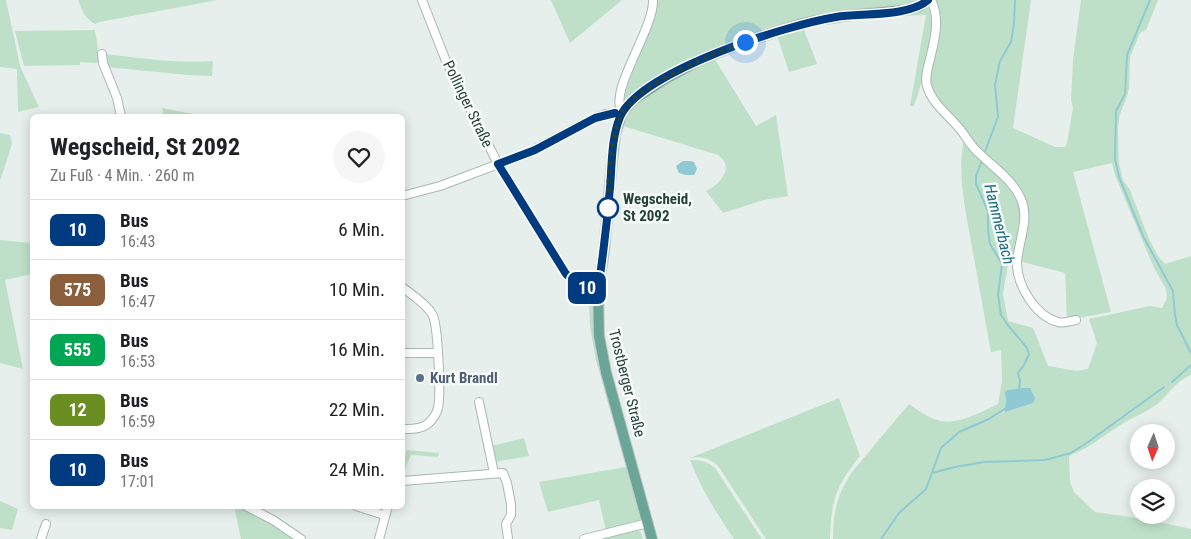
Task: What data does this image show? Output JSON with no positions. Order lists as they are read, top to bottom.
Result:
{
  "streets": {
    "main road": ["Trostberger Straße"],
    "street": ["Pollinger Straße"]
  },
  "crossings": [
    ["Pollinger Straße", "Trostberger Straße"]
  ],
  "water": ["Hammerbach"],
  "places": ["Wegscheid, St 2092", "Kurt Brandl"],
  "lines": ["bus line 10"],
  "north": "bottom",
  "page": {
    "on_map": "10",
    "heading": ["Wegscheid, St 2092", "Zu Fuß · 4 Min. · 260 m"],
    "list": [
      {
        "mark": "10",
        "name": "Bus",
        "note": "16:43",
        "value": "6 Min."
      },
      {
        "mark": "575",
        "name": "Bus",
        "note": "16:47",
        "value": "10 Min."
      },
      {
        "mark": "555",
        "name": "Bus",
        "note": "16:53",
        "value": "16 Min."
      },
      {
        "mark": "12",
        "name": "Bus",
        "note": "16:59",
        "value": "22 Min."
      },
      {
        "mark": "10",
        "name": "Bus",
        "note": "17:01",
        "value": "24 Min."
      }
    ]
  }
}
